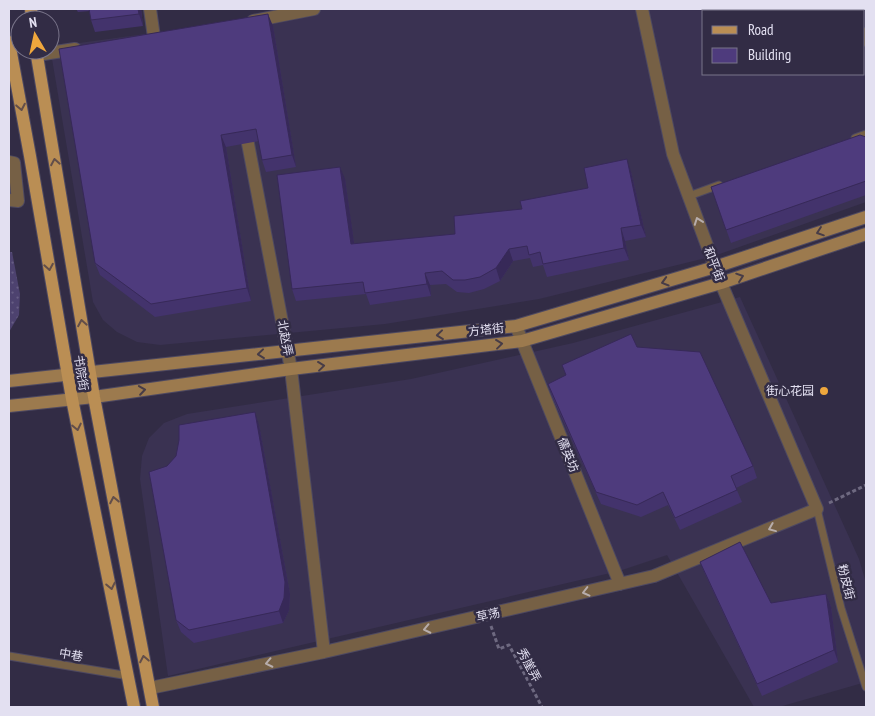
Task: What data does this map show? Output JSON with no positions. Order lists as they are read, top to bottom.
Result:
{
  "streets": {
    "main road": ["书院街"],
    "street": [
      "和平街",
      "方塔街",
      "北赵弄",
      "儒英坊",
      "草荡"
    ],
    "lane": ["粉皮街", "中巷"],
    "path": ["秀崖弄"]
  },
  "crossings": [
    ["和平街", "方塔街"],
    ["和平街", "粉皮街"],
    ["和平街", "草荡"],
    ["方塔街", "北赵弄"],
    ["方塔街", "书院街"],
    ["方塔街", "儒英坊"],
    ["北赵弄", "草荡"],
    ["书院街", "草荡"],
    ["书院街", "中巷"],
    ["儒英坊", "草荡"],
    ["粉皮街", "草荡"],
    ["草荡", "秀崖弄"]
  ],
  "one_way": ["草荡"],
  "places": ["街心花园"],
  "legend": ["Road", "Building"],
  "north": "top"
}
